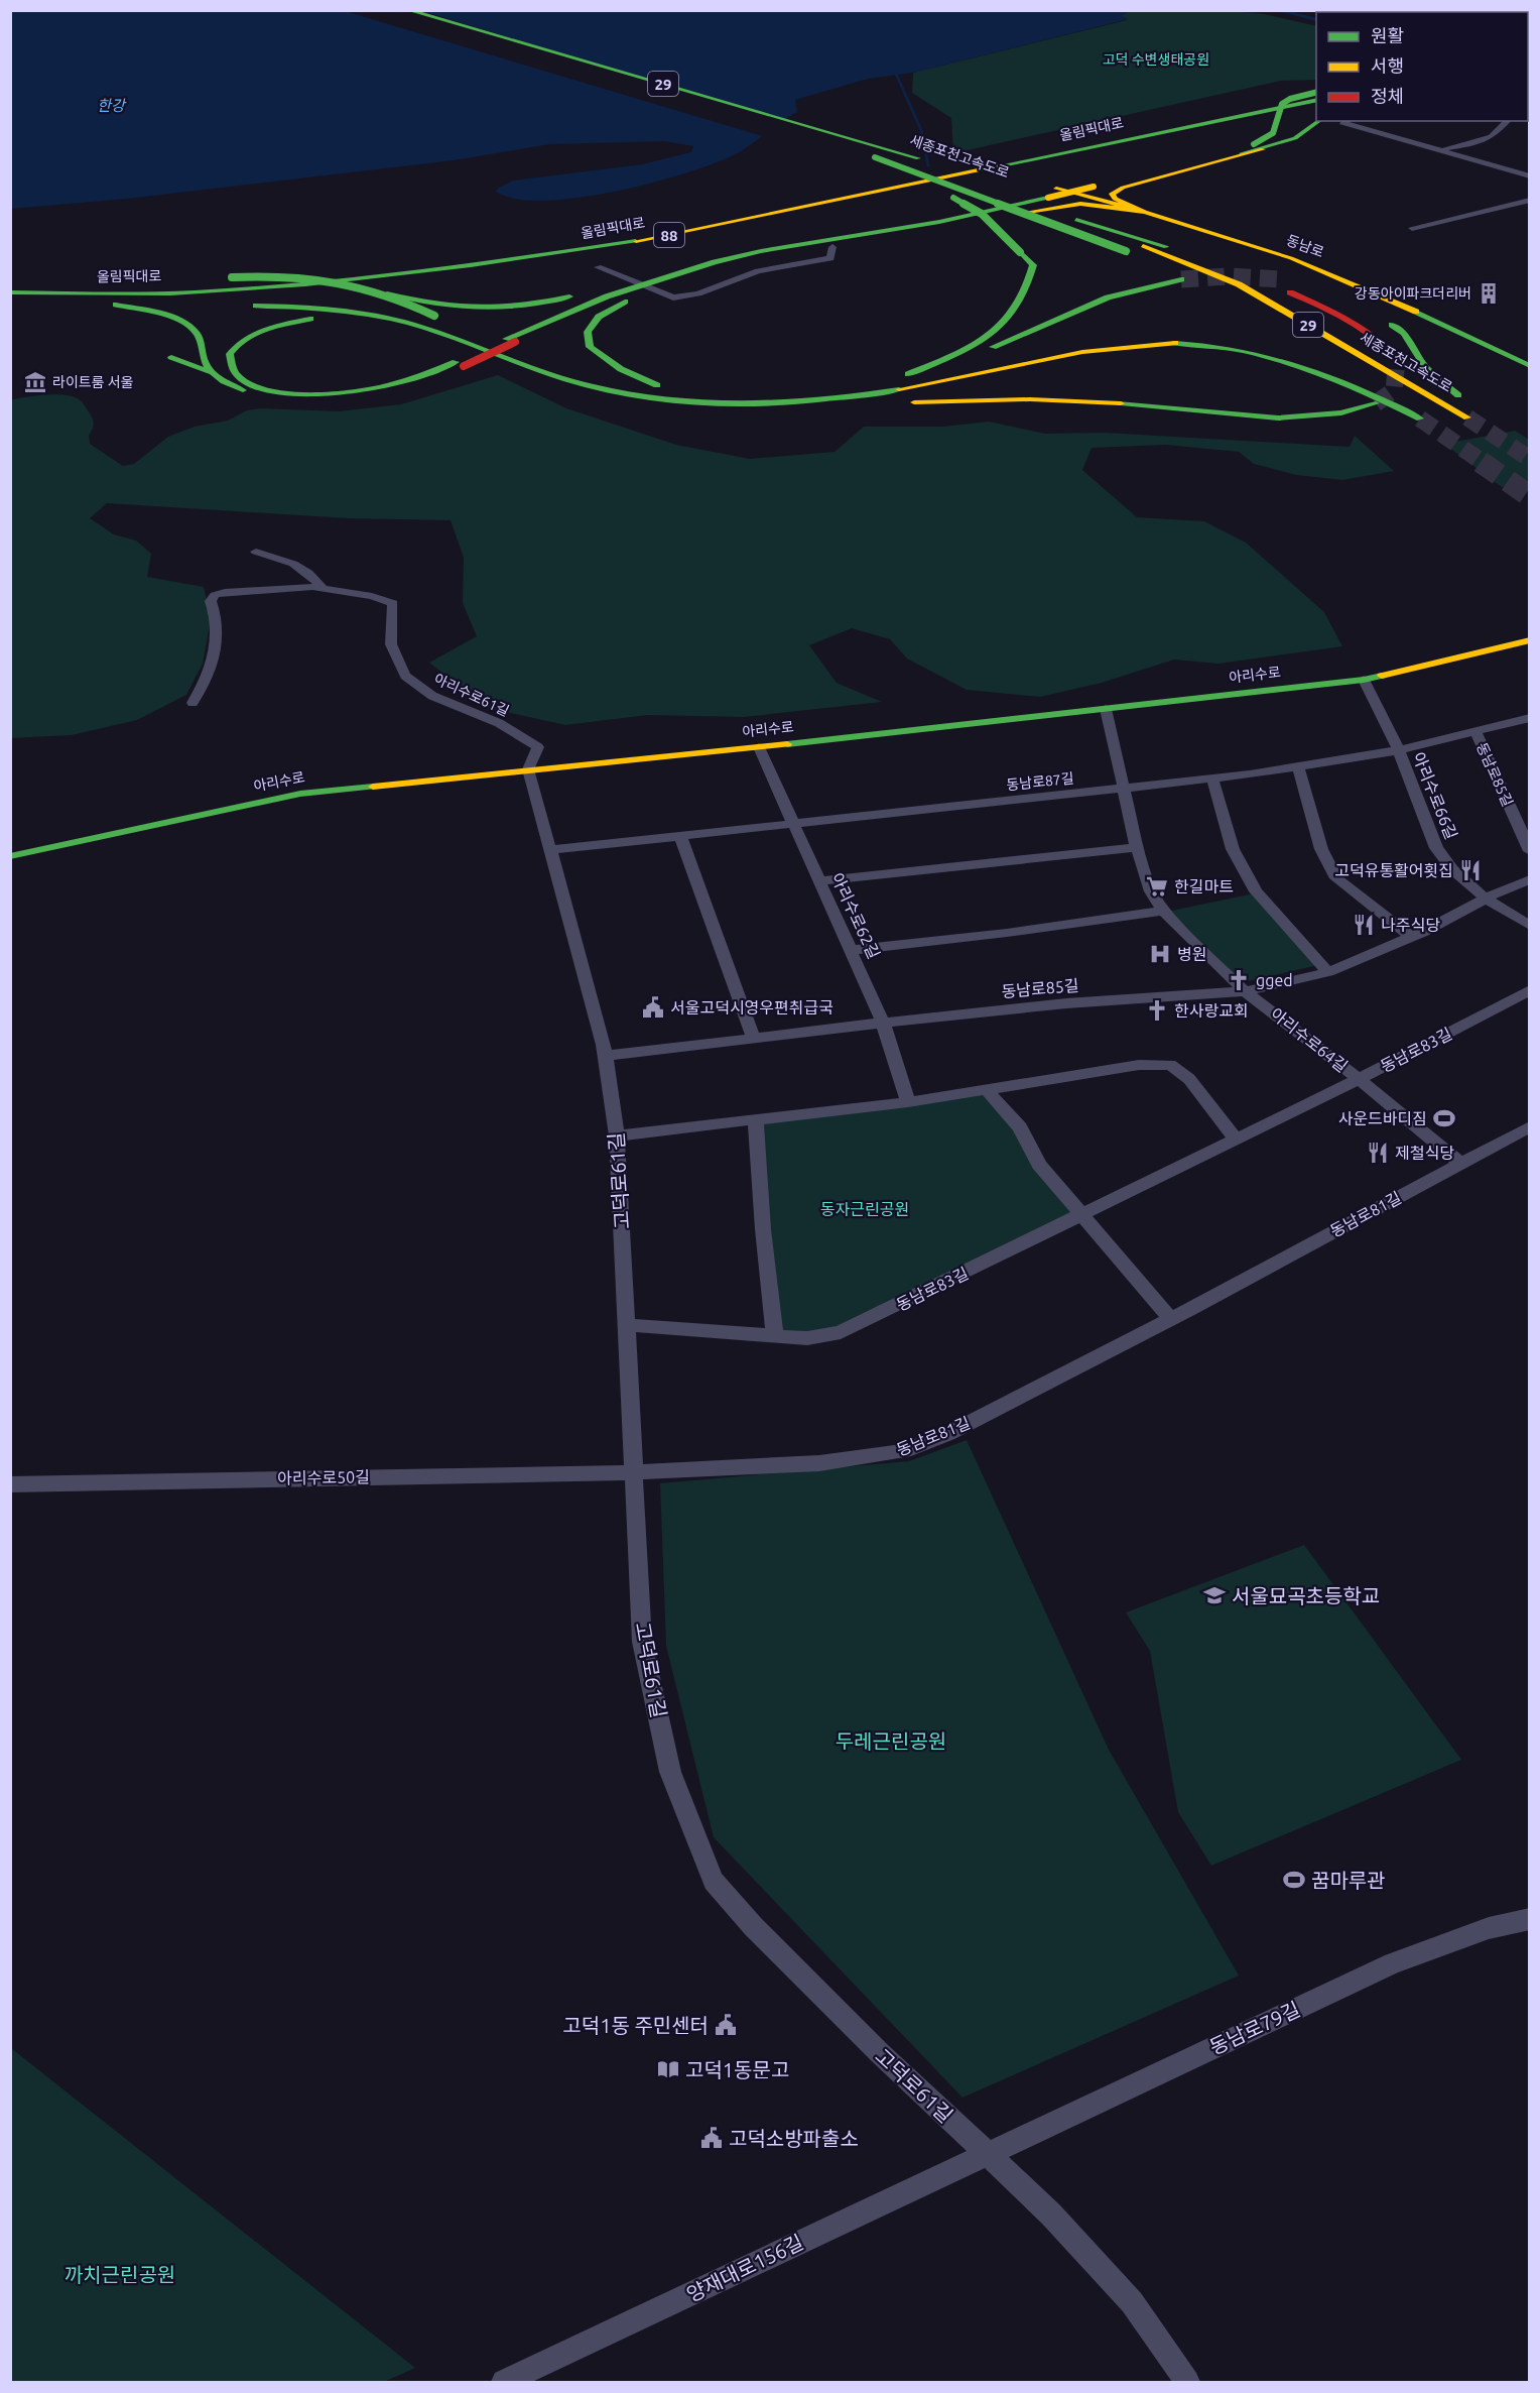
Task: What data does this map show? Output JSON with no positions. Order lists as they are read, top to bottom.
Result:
{
  "streets": {
    "main road": [
      "29",
      "올림픽대로",
      "세종포천고속도로",
      "88",
      "동남로",
      "아리수로"
    ],
    "street": [
      "아리수로61길",
      "동남로85길",
      "동남로87길",
      "아리수로66길",
      "아리수로62길",
      "아리수로64길",
      "동남로83길",
      "고덕로61길",
      "동남로81길",
      "아리수로50길",
      "동남로79길",
      "양재대로156길"
    ]
  },
  "crossings": [
    ["아리수로", "아리수로61길"],
    ["아리수로", "아리수로66길"],
    ["아리수로", "아리수로62길"],
    ["아리수로", "아리수로64길"],
    ["아리수로", "고덕로61길"],
    ["아리수로61길", "고덕로61길"],
    ["동남로85길", "동남로87길"],
    ["동남로85길", "아리수로66길"],
    ["동남로85길", "아리수로62길"],
    ["동남로85길", "아리수로64길"],
    ["동남로85길", "고덕로61길"],
    ["동남로87길", "아리수로66길"],
    ["동남로87길", "아리수로62길"],
    ["동남로87길", "아리수로64길"],
    ["동남로87길", "고덕로61길"],
    ["아리수로64길", "동남로83길"],
    ["아리수로64길", "동남로81길"],
    ["동남로83길", "고덕로61길"],
    ["고덕로61길", "동남로81길"],
    ["고덕로61길", "아리수로50길"],
    ["고덕로61길", "동남로79길"],
    ["고덕로61길", "양재대로156길"],
    ["동남로81길", "아리수로50길"],
    ["동남로79길", "양재대로156길"]
  ],
  "water": ["한강"],
  "parks": [
    "고덕 수변생태공원",
    "동자근린공원",
    "두레근린공원",
    "까치근린공원"
  ],
  "places": {
    "building": ["강동아이파크더리버"],
    "museum": ["라이트룸 서울"],
    "restaurant": ["고덕유통활어횟집", "나주식당", "제철식당"],
    "supermarket": ["한길마트"],
    "hospital": ["병원"],
    "church": ["gged", "한사랑교회"],
    "public building": ["서울고덕시영우편취급국", "고덕1동 주민센터", "고덕소방파출소"],
    "sports": ["사운드바디짐", "꿈마루관"],
    "school or university": ["서울묘곡초등학교"],
    "library": ["고덕1동문고"]
  },
  "legend": ["원활", "서행", "정체"]
}
